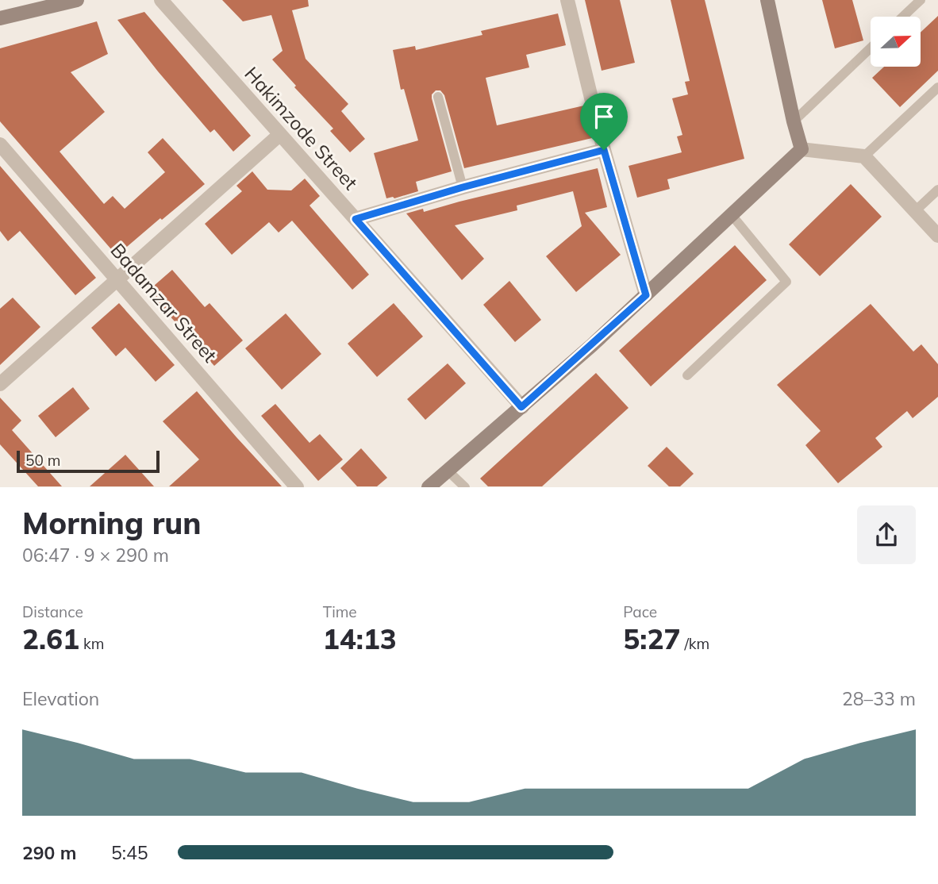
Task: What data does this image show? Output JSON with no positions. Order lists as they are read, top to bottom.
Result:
{
  "streets": {
    "street": ["Hakimzode Street", "Badamzar Street"]
  },
  "scale_bar": "50 m",
  "north": "right",
  "page": {
    "scale": "50 m",
    "heading": ["Morning run", "06:47 · 9 × 290 m"],
    "stats": [
      ["Distance", "2.61 km"],
      ["Time", "14:13"],
      ["Pace", "5:27 /km"]
    ],
    "chart": ["Elevation", "28–33 m"],
    "list": [
      {
        "name": "290 m",
        "note": "5:45"
      }
    ]
  }
}
